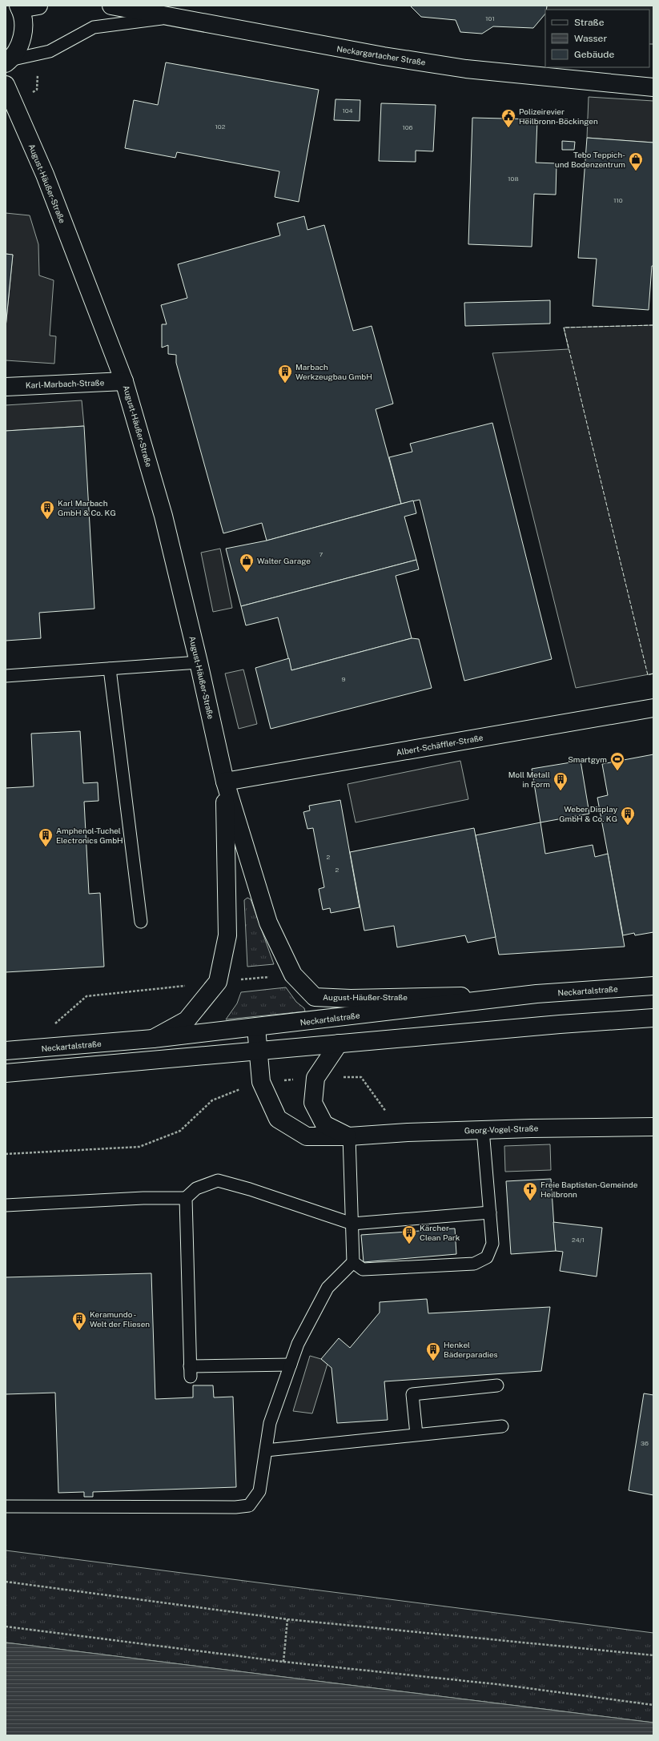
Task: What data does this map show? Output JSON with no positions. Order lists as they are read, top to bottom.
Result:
{
  "streets": {
    "street": [
      "Neckargartacher Straße",
      "August-Häußer-Straße",
      "Karl-Marbach-Straße",
      "Albert-Schäffler-Straße",
      "Neckartalstraße",
      "Georg-Vogel-Straße"
    ]
  },
  "crossings": [
    ["August-Häußer-Straße", "Karl-Marbach-Straße"],
    ["August-Häußer-Straße", "Albert-Schäffler-Straße"],
    ["August-Häußer-Straße", "Neckartalstraße"],
    ["Neckartalstraße", "Georg-Vogel-Straße"]
  ],
  "places": {
    "public building": ["Polizeirevier Heilbronn-Böckingen"],
    "shop": ["Tebo Teppich- und Bodenzentrum", "Walter Garage"],
    "building": [
      "Marbach Werkzeugbau GmbH",
      "Karl Marbach GmbH & Co. KG",
      "Moll Metall in Form",
      "Weber Display GmbH & Co. KG",
      "Amphenol-Tuchel Electronics GmbH",
      "Kärcher Clean Park",
      "Keramundo - Welt der Fliesen",
      "Henkel Bäderparadies"
    ],
    "sports": ["Smartgym"],
    "church": ["Freie Baptisten-Gemeinde Heilbronn"]
  },
  "house_numbers": [
    "101",
    "104",
    "102",
    "106",
    "108",
    "110",
    "7",
    "9",
    "2",
    "2",
    "24/1",
    "36"
  ],
  "legend": ["Straße", "Wasser", "Gebäude"]
}
